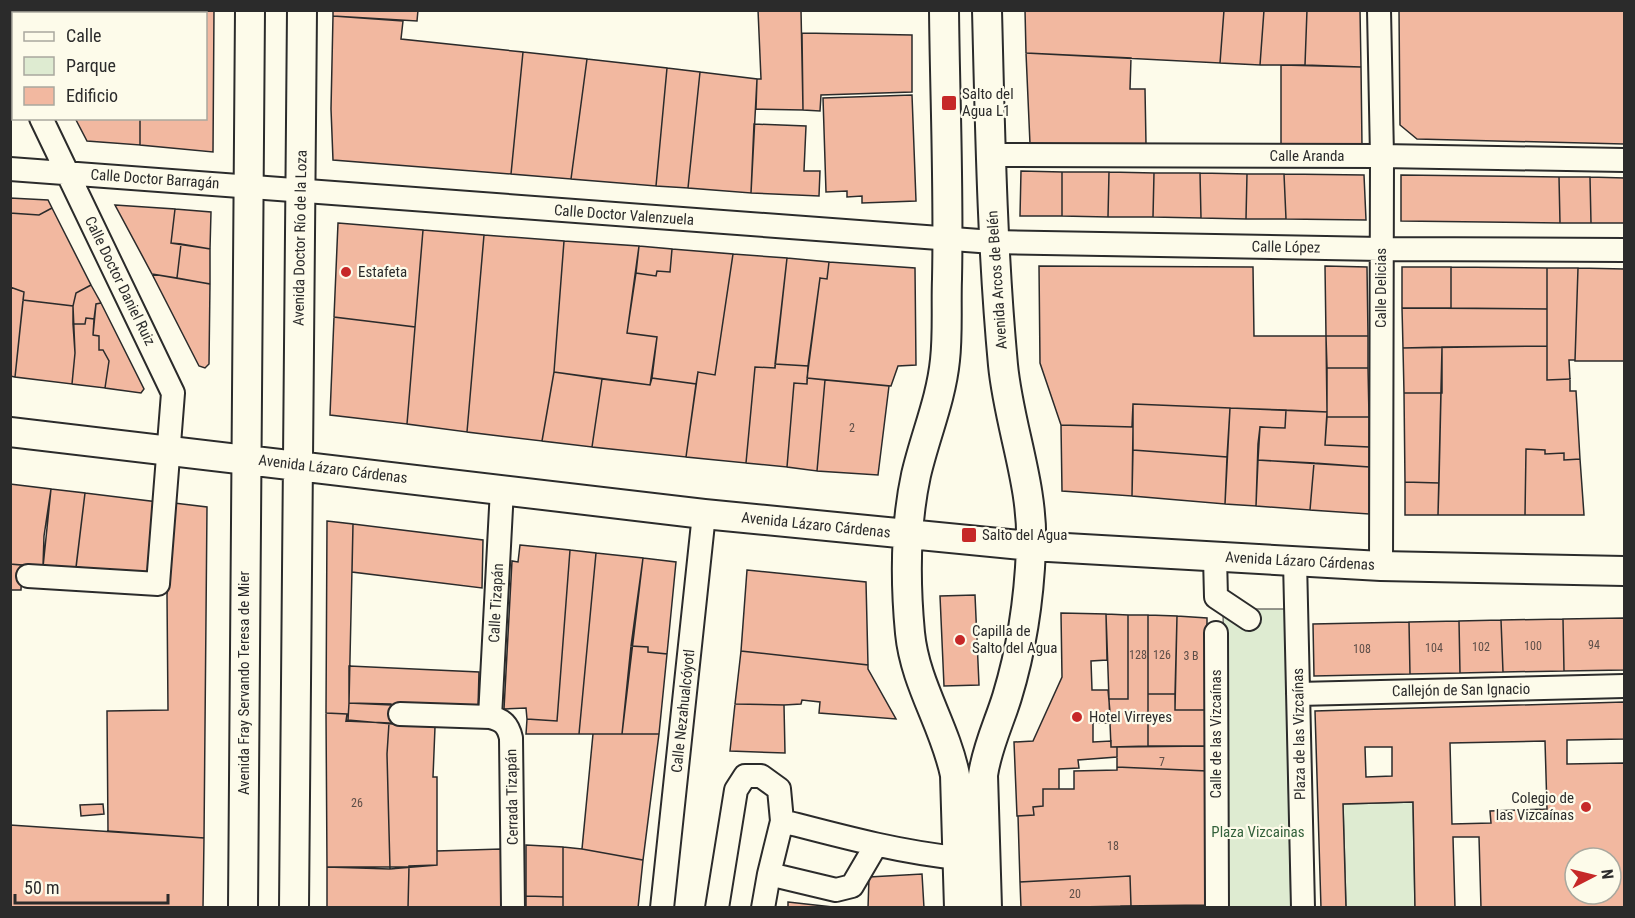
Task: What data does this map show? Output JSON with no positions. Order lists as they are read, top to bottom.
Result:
{
  "streets": {
    "main road": [
      "Avenida Doctor Río de la Loza",
      "Avenida Arcos de Belén",
      "Avenida Lázaro Cárdenas",
      "Avenida Fray Servando Teresa de Mier"
    ],
    "street": [
      "Calle Aranda",
      "Calle Doctor Barragán",
      "Calle Doctor Valenzuela",
      "Calle López",
      "Calle Doctor Daniel Ruiz",
      "Calle Delicias",
      "Calle Tizapán",
      "Callejón de San Ignacio",
      "Calle Nezahualcóyotl",
      "Calle de las Vizcaínas",
      "Plaza de las Vizcaínas",
      "Cerrada Tizapán"
    ]
  },
  "crossings": [
    ["Calle Aranda", "Avenida Arcos de Belén"],
    ["Calle Aranda", "Calle Delicias"],
    ["Calle Doctor Barragán", "Calle Doctor Valenzuela"],
    ["Calle Doctor Barragán", "Avenida Doctor Río de la Loza"],
    ["Calle Doctor Barragán", "Calle Doctor Daniel Ruiz"],
    ["Calle Doctor Valenzuela", "Avenida Doctor Río de la Loza"],
    ["Calle Doctor Valenzuela", "Calle López"],
    ["Avenida Doctor Río de la Loza", "Avenida Lázaro Cárdenas"],
    ["Calle López", "Avenida Arcos de Belén"],
    ["Calle López", "Calle Delicias"],
    ["Avenida Arcos de Belén", "Avenida Lázaro Cárdenas"],
    ["Calle Doctor Daniel Ruiz", "Avenida Lázaro Cárdenas"],
    ["Calle Delicias", "Avenida Lázaro Cárdenas"],
    ["Avenida Lázaro Cárdenas", "Calle Tizapán"],
    ["Avenida Lázaro Cárdenas", "Avenida Fray Servando Teresa de Mier"],
    ["Avenida Lázaro Cárdenas", "Calle Nezahualcóyotl"],
    ["Avenida Lázaro Cárdenas", "Plaza de las Vizcaínas"],
    ["Calle Tizapán", "Cerrada Tizapán"],
    ["Callejón de San Ignacio", "Plaza de las Vizcaínas"]
  ],
  "parks": ["Plaza Vizcainas"],
  "places": {
    "transit": ["Salto del Agua L1", "Salto del Agua"],
    "other": [
      "Estafeta",
      "Capilla de Salto del Agua",
      "Hotel Virreyes",
      "Colegio de las Vizcaínas"
    ]
  },
  "house_numbers": [
    "2",
    "94",
    "100",
    "102",
    "104",
    "108",
    "128",
    "126",
    "3 B",
    "7",
    "26",
    "18",
    "20"
  ],
  "legend": ["Calle", "Parque", "Edificio"],
  "scale_bar": "50 m",
  "north": "right"
}
